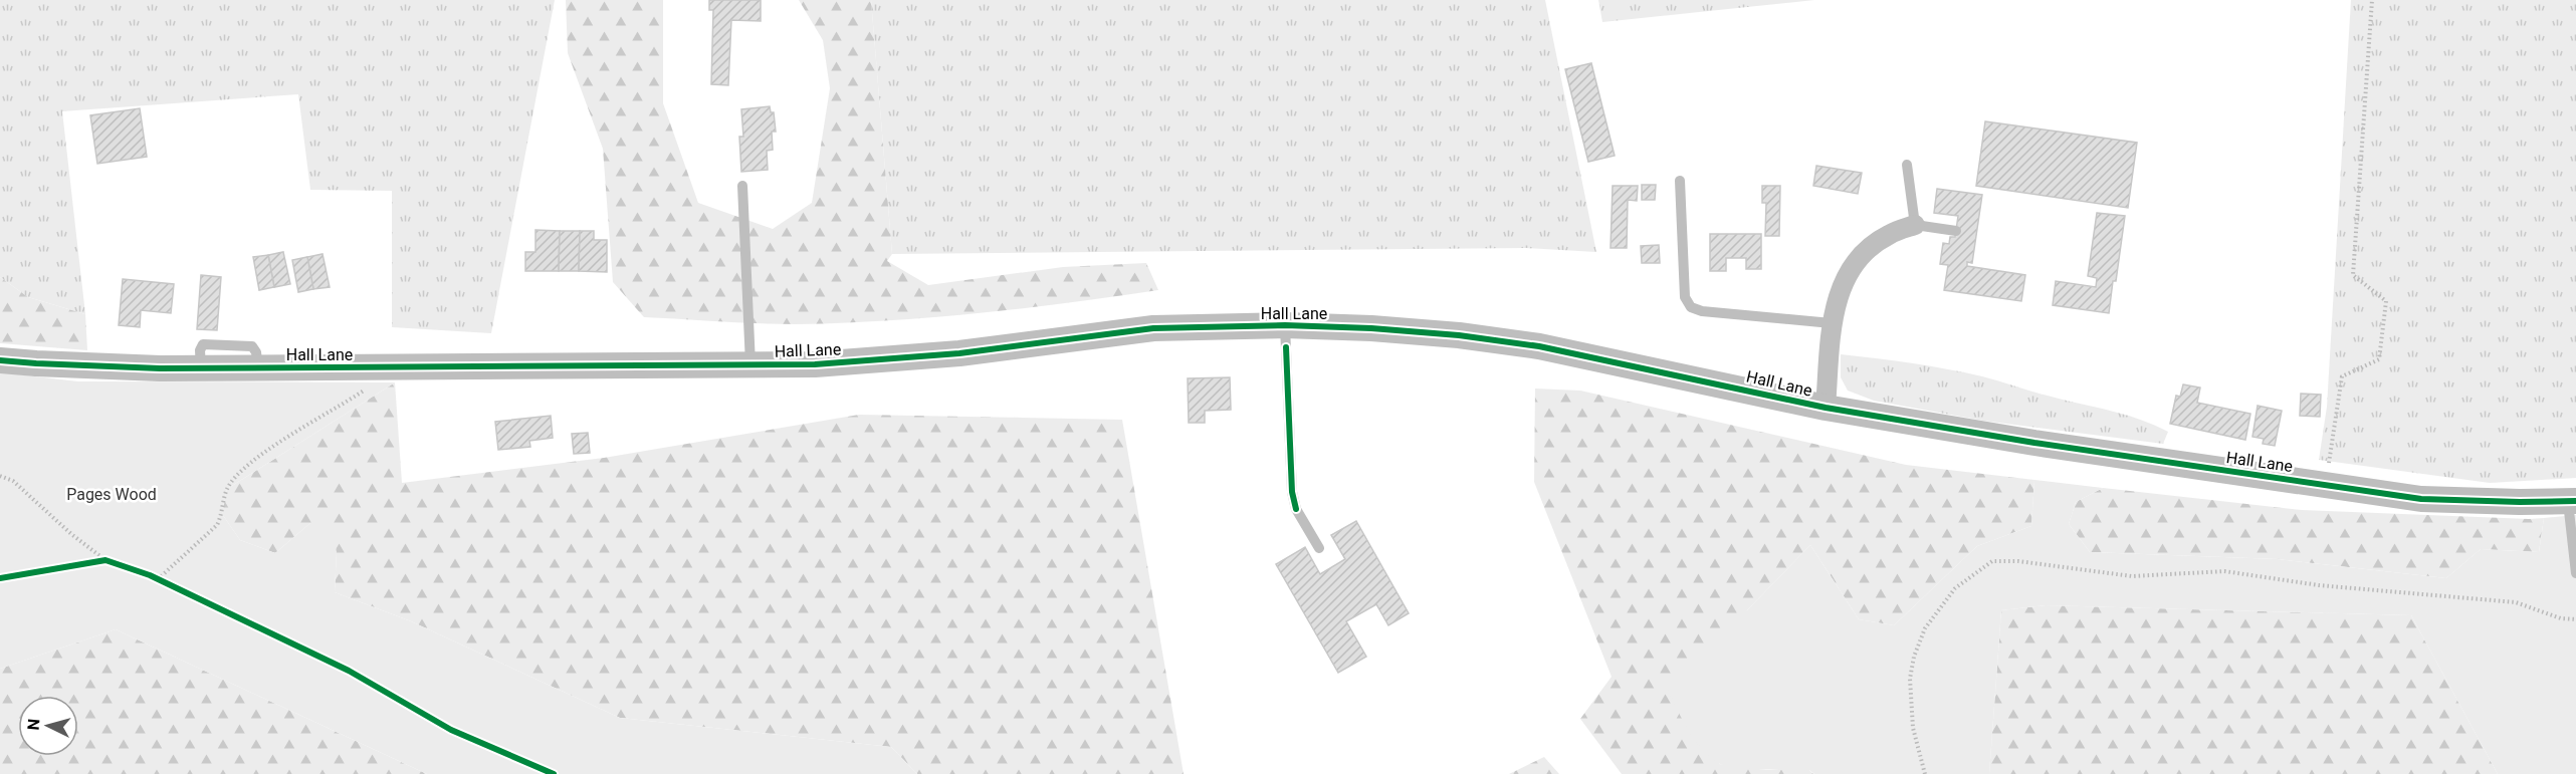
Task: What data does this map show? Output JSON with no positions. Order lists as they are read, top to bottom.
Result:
{
  "streets": {
    "street": ["Hall Lane"]
  },
  "parks": ["Pages Wood"],
  "north": "left"
}
